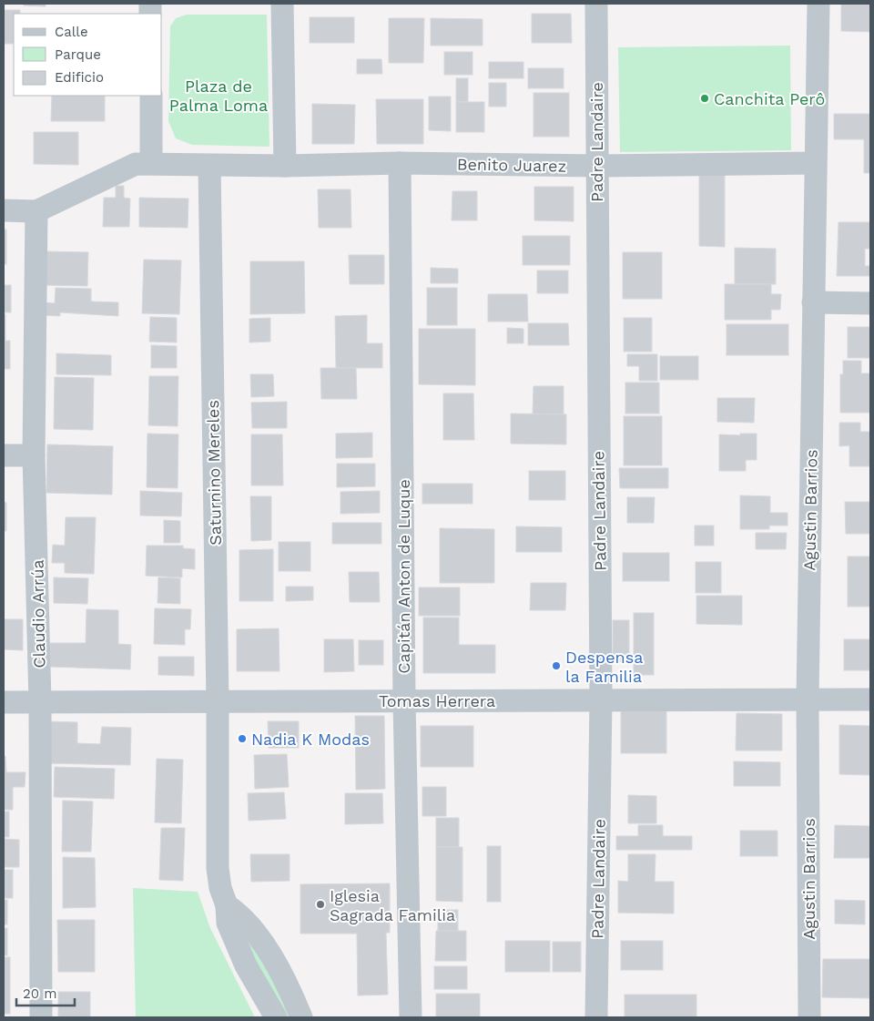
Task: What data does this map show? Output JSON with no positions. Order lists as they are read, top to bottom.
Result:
{
  "streets": {
    "street": [
      "Padre Landaire",
      "Benito Juarez",
      "Saturnino Mereles",
      "Agustin Barrios",
      "Capitán Anton de Luque",
      "Claudio Arrúa",
      "Tomas Herrera"
    ]
  },
  "crossings": [
    ["Padre Landaire", "Benito Juarez"],
    ["Padre Landaire", "Tomas Herrera"],
    ["Benito Juarez", "Saturnino Mereles"],
    ["Benito Juarez", "Agustin Barrios"],
    ["Benito Juarez", "Capitán Anton de Luque"],
    ["Saturnino Mereles", "Tomas Herrera"],
    ["Agustin Barrios", "Tomas Herrera"],
    ["Capitán Anton de Luque", "Tomas Herrera"],
    ["Claudio Arrúa", "Tomas Herrera"]
  ],
  "parks": ["Plaza de Palma Loma"],
  "places": [
    "Canchita Perô",
    "Despensa la Familia",
    "Nadia K Modas",
    "Iglesia Sagrada Familia"
  ],
  "legend": ["Calle", "Parque", "Edificio"],
  "scale_bar": "20 m"
}
